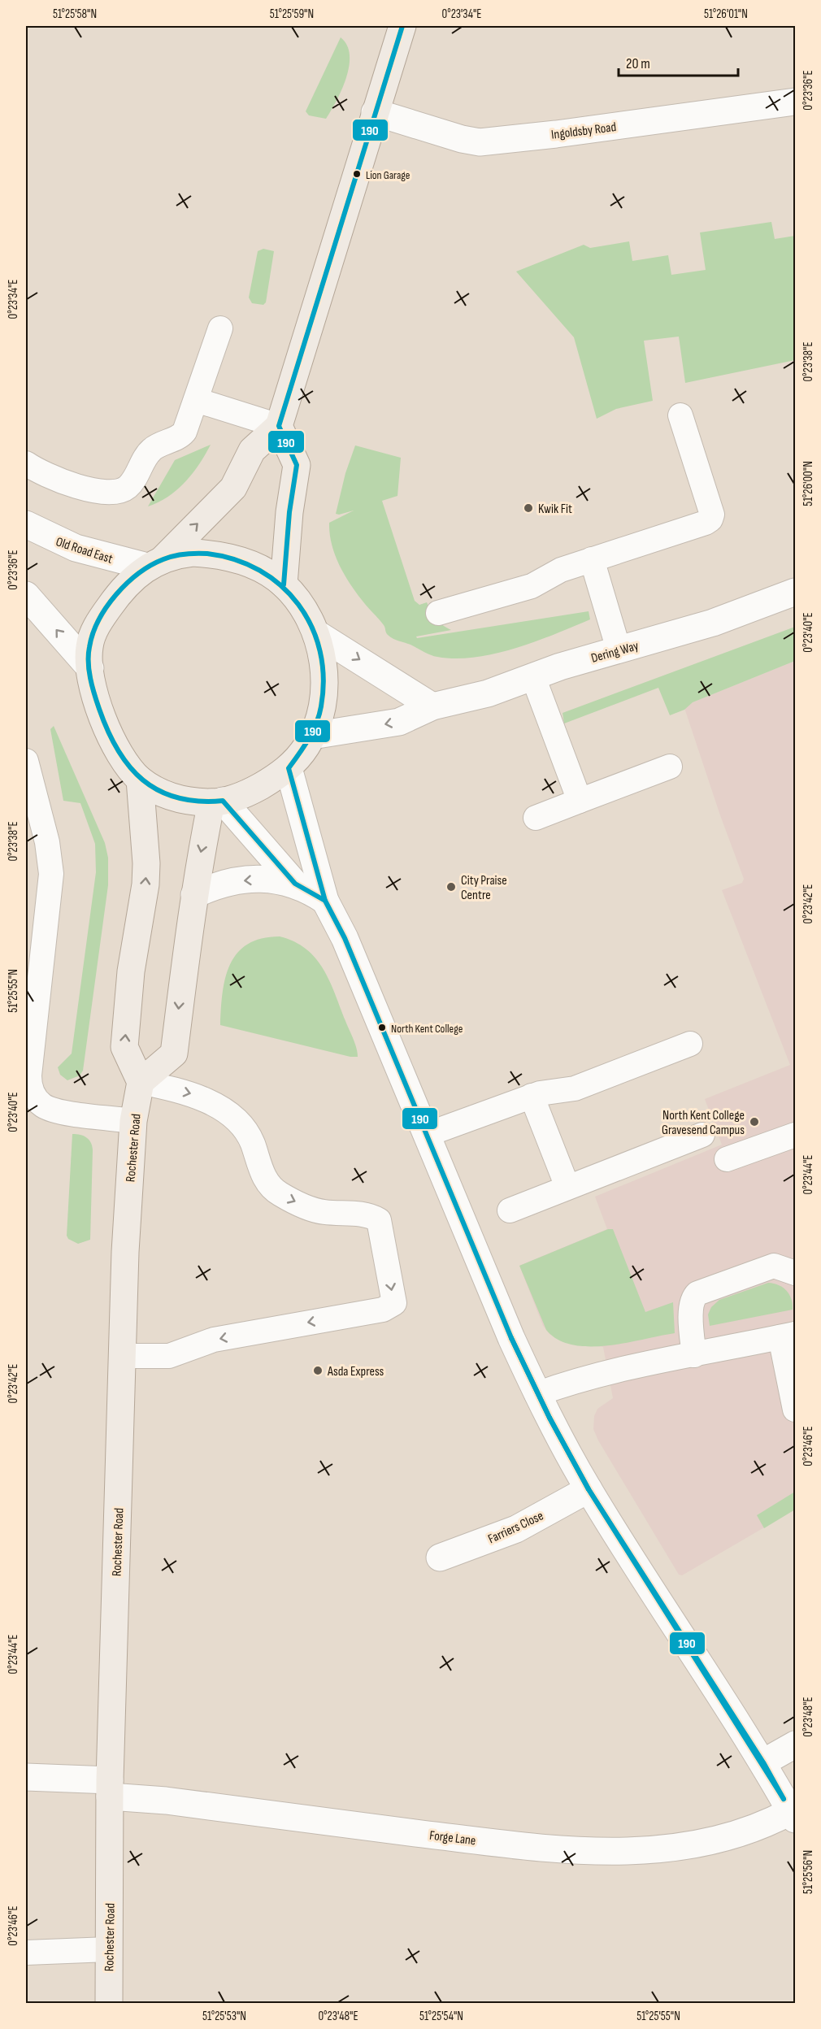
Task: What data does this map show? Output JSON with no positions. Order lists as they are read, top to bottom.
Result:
{
  "streets": {
    "main road": ["Rochester Road"],
    "street": [
      "Ingoldsby Road",
      "Old Road East",
      "Dering Way",
      "Farriers Close",
      "Forge Lane"
    ]
  },
  "crossings": [
    ["Rochester Road", "Forge Lane"]
  ],
  "places": [
    "Lion Garage",
    "Kwik Fit",
    "City Praise Centre",
    "North Kent College",
    "North Kent College Gravesend Campus",
    "Asda Express"
  ],
  "lines": ["transit line 190"],
  "scale_bar": "20 m",
  "coordinates": [
    "51°25'58\"N",
    "51°25'59\"N",
    "0°23'34\"E",
    "51°26'01\"N",
    "0°23'36\"E",
    "0°23'38\"E",
    "51°26'00\"N",
    "0°23'40\"E",
    "0°23'42\"E",
    "51°25'55\"N",
    "0°23'44\"E",
    "0°23'46\"E",
    "0°23'48\"E",
    "51°25'56\"N",
    "51°25'53\"N",
    "51°25'54\"N"
  ]
}
